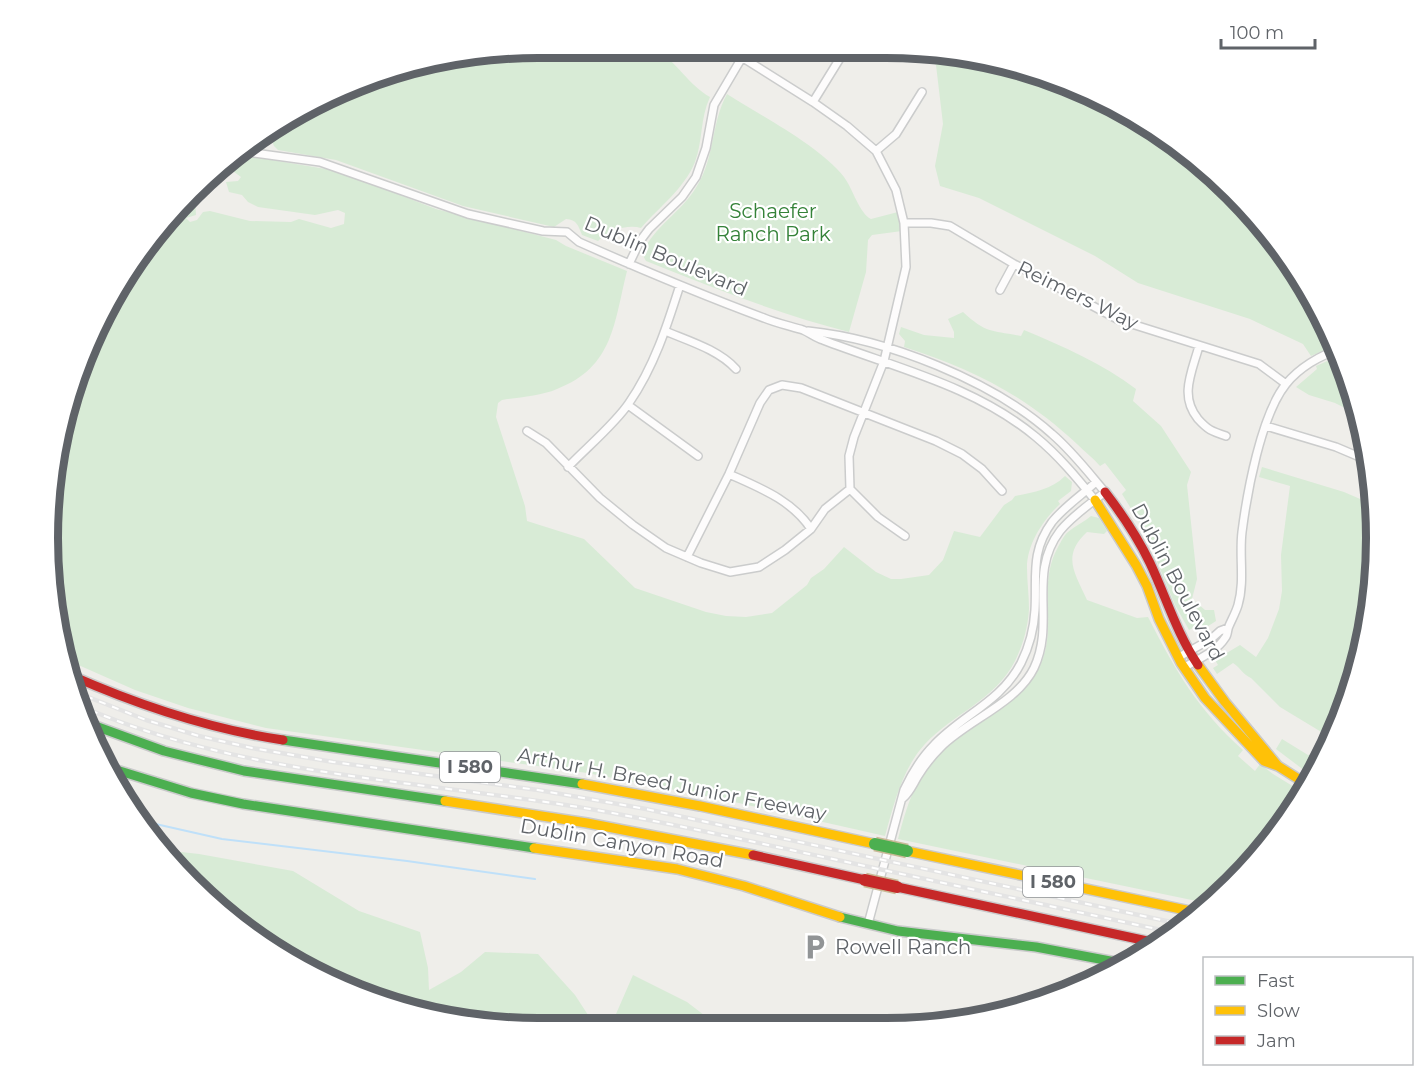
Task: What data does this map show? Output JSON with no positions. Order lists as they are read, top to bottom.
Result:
{
  "streets": {
    "main road": [
      "Dublin Boulevard",
      "I 580",
      "Arthur H. Breed Junior Freeway",
      "Dublin Canyon Road"
    ],
    "street": ["Reimers Way"]
  },
  "parks": ["Schaefer Ranch Park"],
  "places": {
    "parking": ["Rowell Ranch"]
  },
  "legend": ["Fast", "Slow", "Jam"],
  "scale_bar": "100 m"
}
